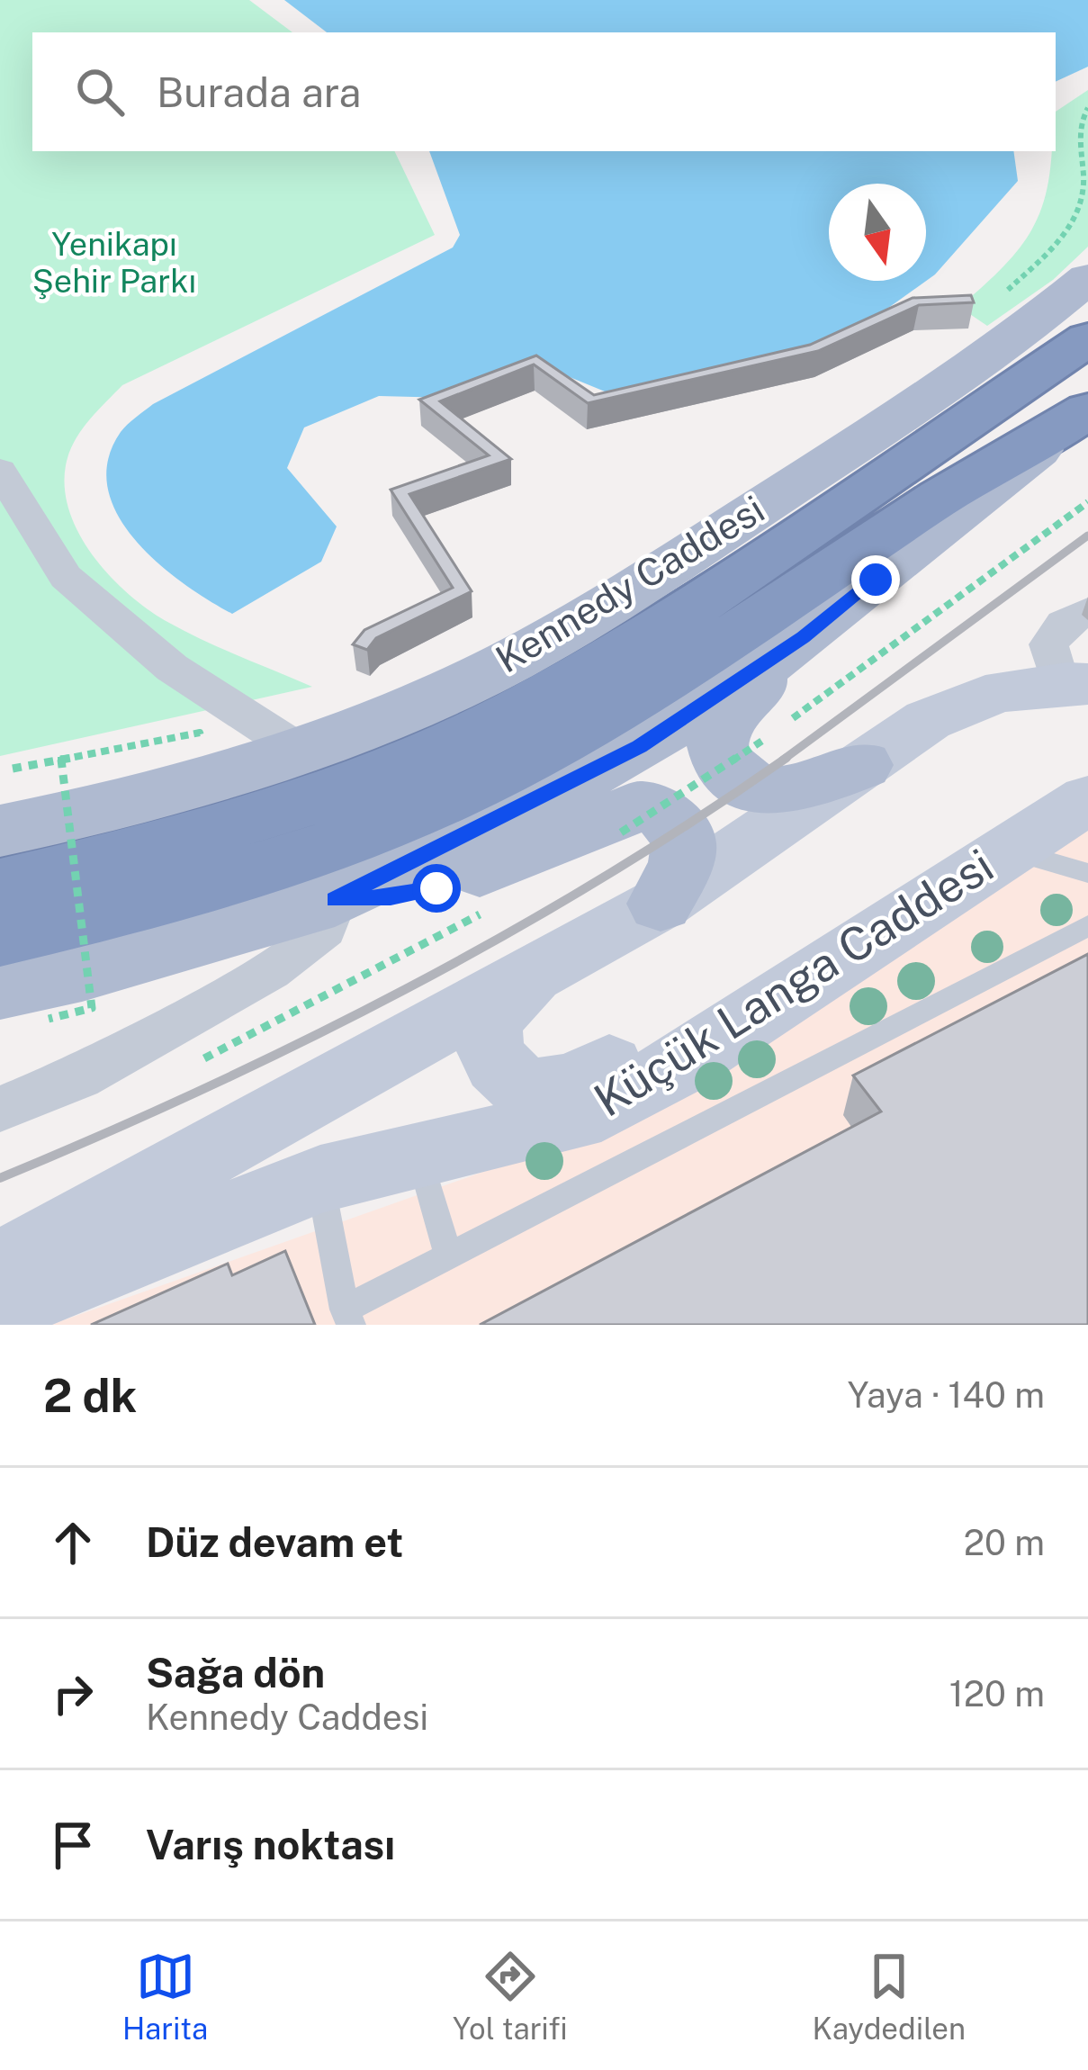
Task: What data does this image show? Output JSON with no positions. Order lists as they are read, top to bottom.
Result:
{
  "streets": {
    "main road": ["Kennedy Caddesi", "Küçük Langa Caddesi"]
  },
  "parks": ["Yenikapı Şehir Parkı"],
  "north": "bottom",
  "page": {
    "search": "Burada ara",
    "heading": ["2 dk", "Yaya · 140 m"],
    "list": [
      ["Düz devam et", "20 m"],
      ["Sağa dön", "Kennedy Caddesi", "120 m"],
      "Varış noktası"
    ],
    "nav": ["Harita", "Yol tarifi", "Kaydedilen"]
  }
}
